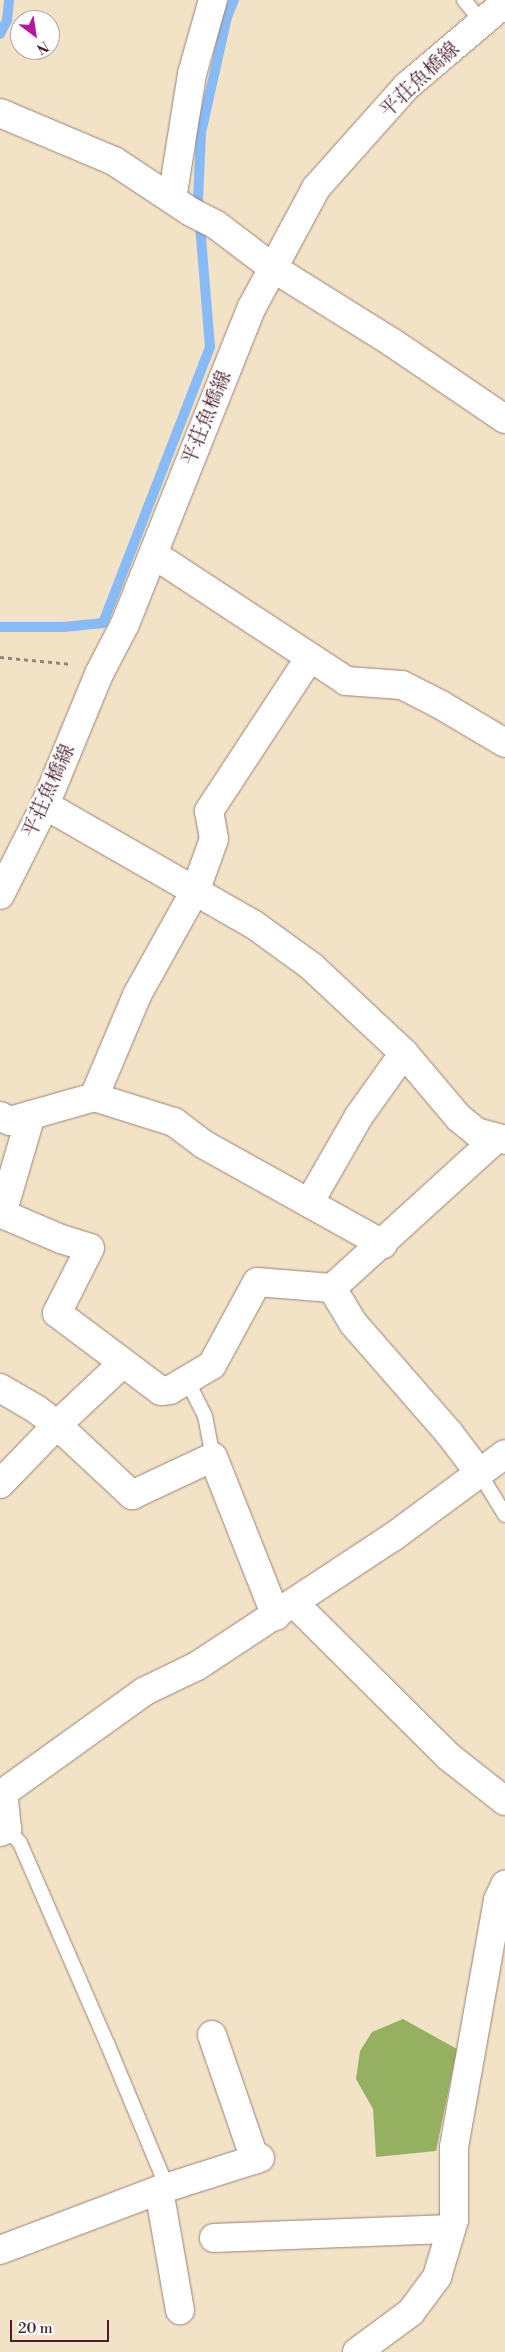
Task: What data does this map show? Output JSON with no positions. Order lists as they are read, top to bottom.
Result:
{
  "streets": {
    "street": ["平荘魚橋線"]
  },
  "scale_bar": "20 m",
  "north": "bottom right"
}
